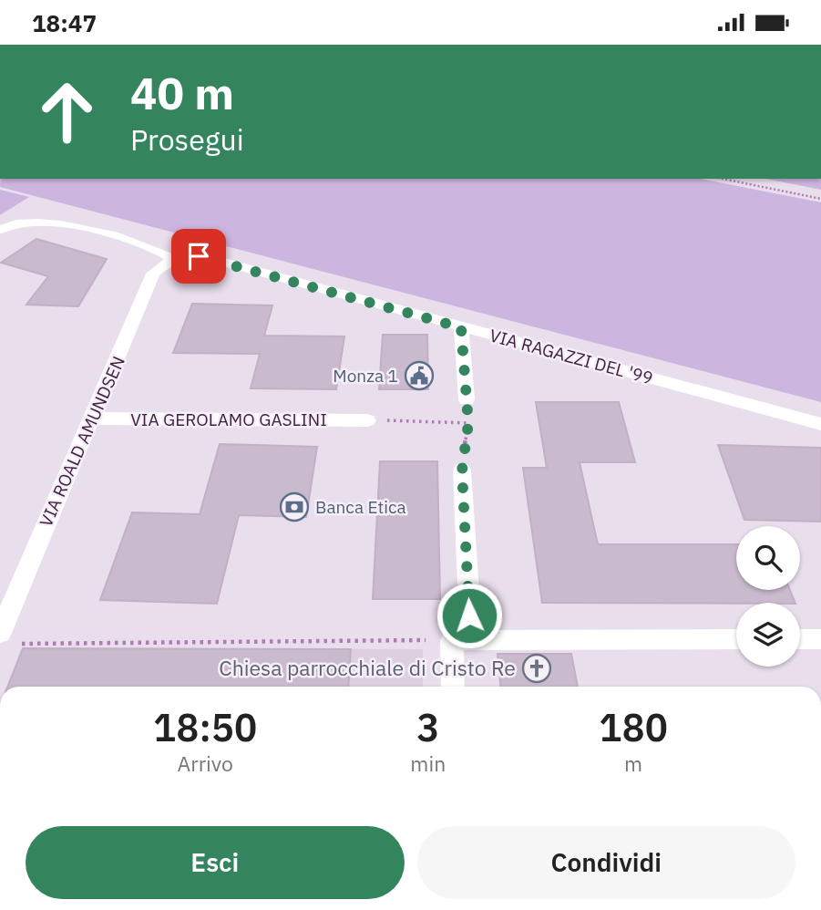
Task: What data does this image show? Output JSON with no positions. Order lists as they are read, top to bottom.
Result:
{
  "streets": {
    "street": ["VIA RAGAZZI DEL '99", "VIA GEROLAMO GASLINI", "VIA ROALD AMUNDSEN"]
  },
  "crossings": [
    ["VIA RAGAZZI DEL '99", "VIA ROALD AMUNDSEN"],
    ["VIA GEROLAMO GASLINI", "VIA ROALD AMUNDSEN"]
  ],
  "places": {
    "public building": ["Monza 1"],
    "bank": ["Banca Etica"],
    "church": ["Chiesa parrocchiale di Cristo Re"]
  },
  "page": {
    "status": "18:47",
    "turn": ["40 m", "Prosegui"],
    "eta": [
      "18:50",
      "Arrivo",
      "3",
      "min",
      "180",
      "m"
    ],
    "buttons": ["Esci", "Condividi"]
  }
}
